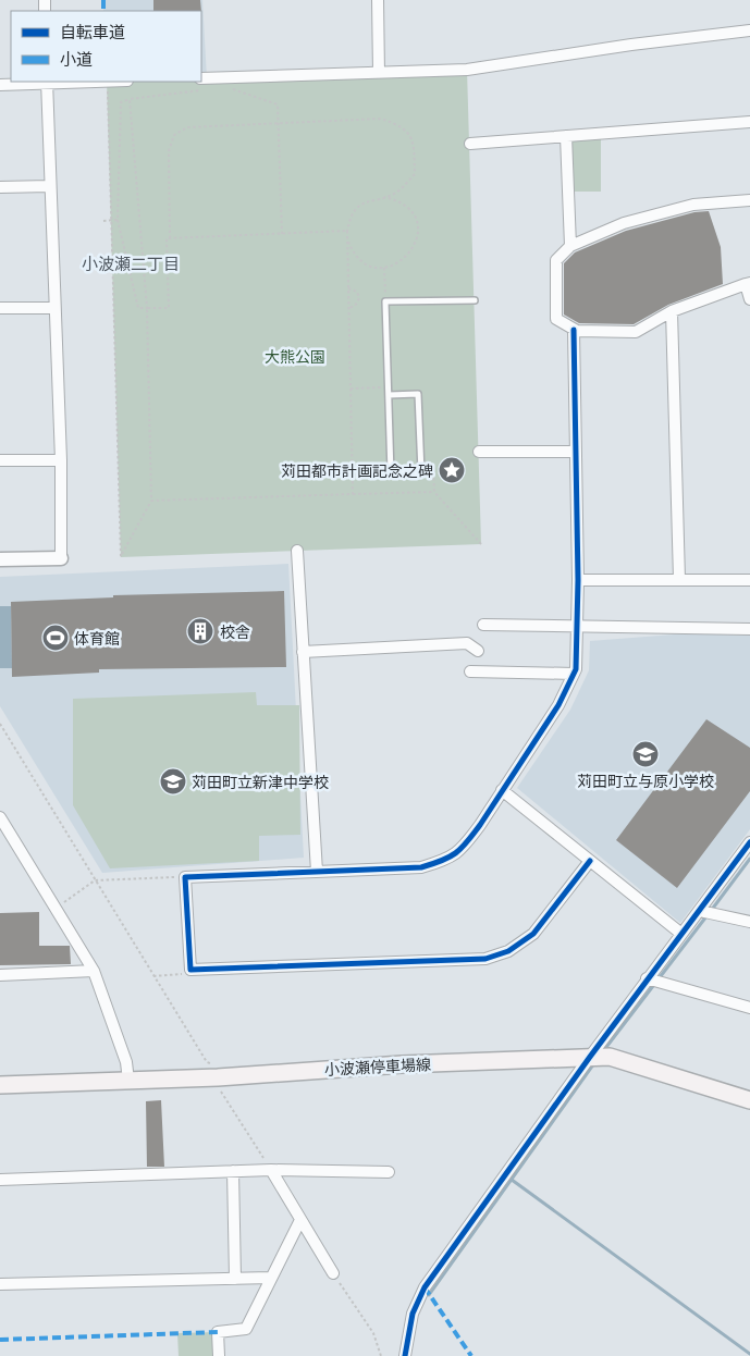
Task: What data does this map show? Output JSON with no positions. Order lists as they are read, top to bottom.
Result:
{
  "streets": {
    "main road": ["小波瀬停車場線"]
  },
  "districts": ["小波瀬二丁目"],
  "parks": ["大熊公園"],
  "places": {
    "place": ["苅田都市計画記念之碑"],
    "building": ["校舎"],
    "sports": ["体育館"],
    "school or university": ["苅田町立与原小学校", "苅田町立新津中学校"]
  },
  "legend": ["自転車道", "小道"]
}
